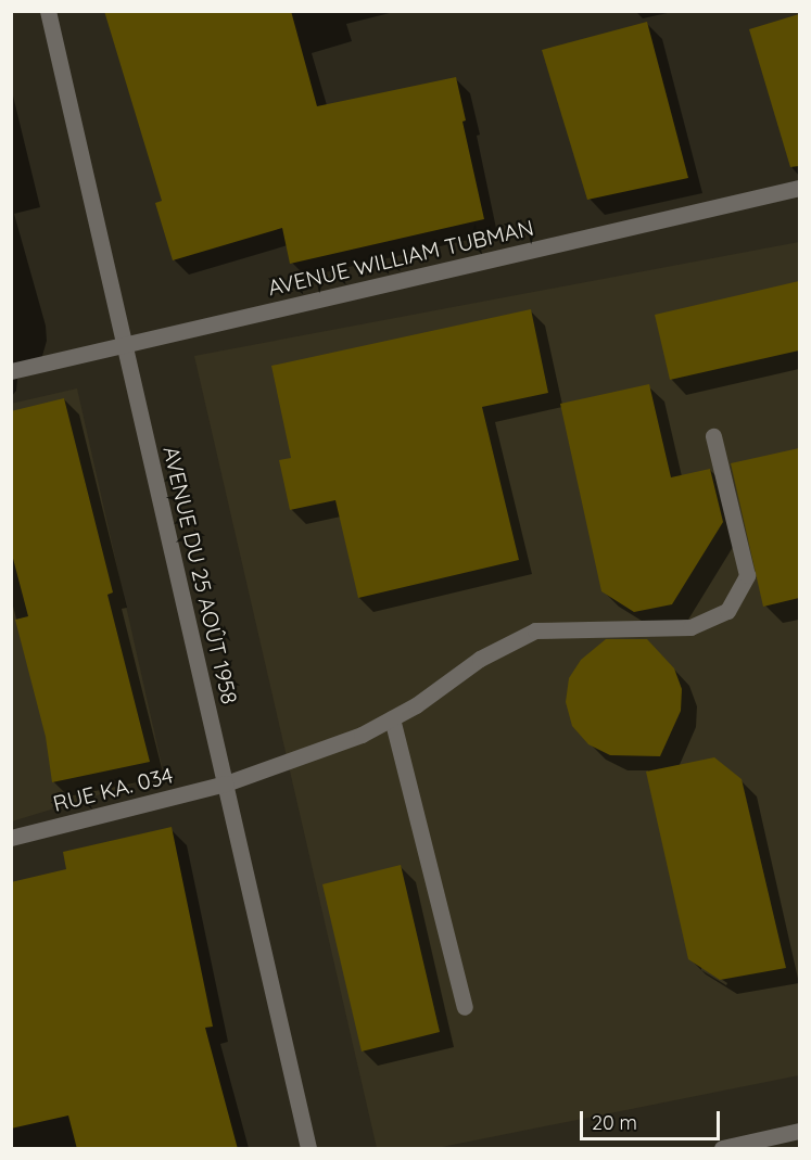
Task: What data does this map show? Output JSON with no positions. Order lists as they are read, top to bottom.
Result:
{
  "streets": {
    "street": ["AVENUE WILLIAM TUBMAN", "AVENUE DU 25 AOÛT 1958", "RUE KA. 034"]
  },
  "crossings": [
    ["AVENUE WILLIAM TUBMAN", "AVENUE DU 25 AOÛT 1958"],
    ["AVENUE DU 25 AOÛT 1958", "RUE KA. 034"]
  ],
  "scale_bar": "20 m"
}
